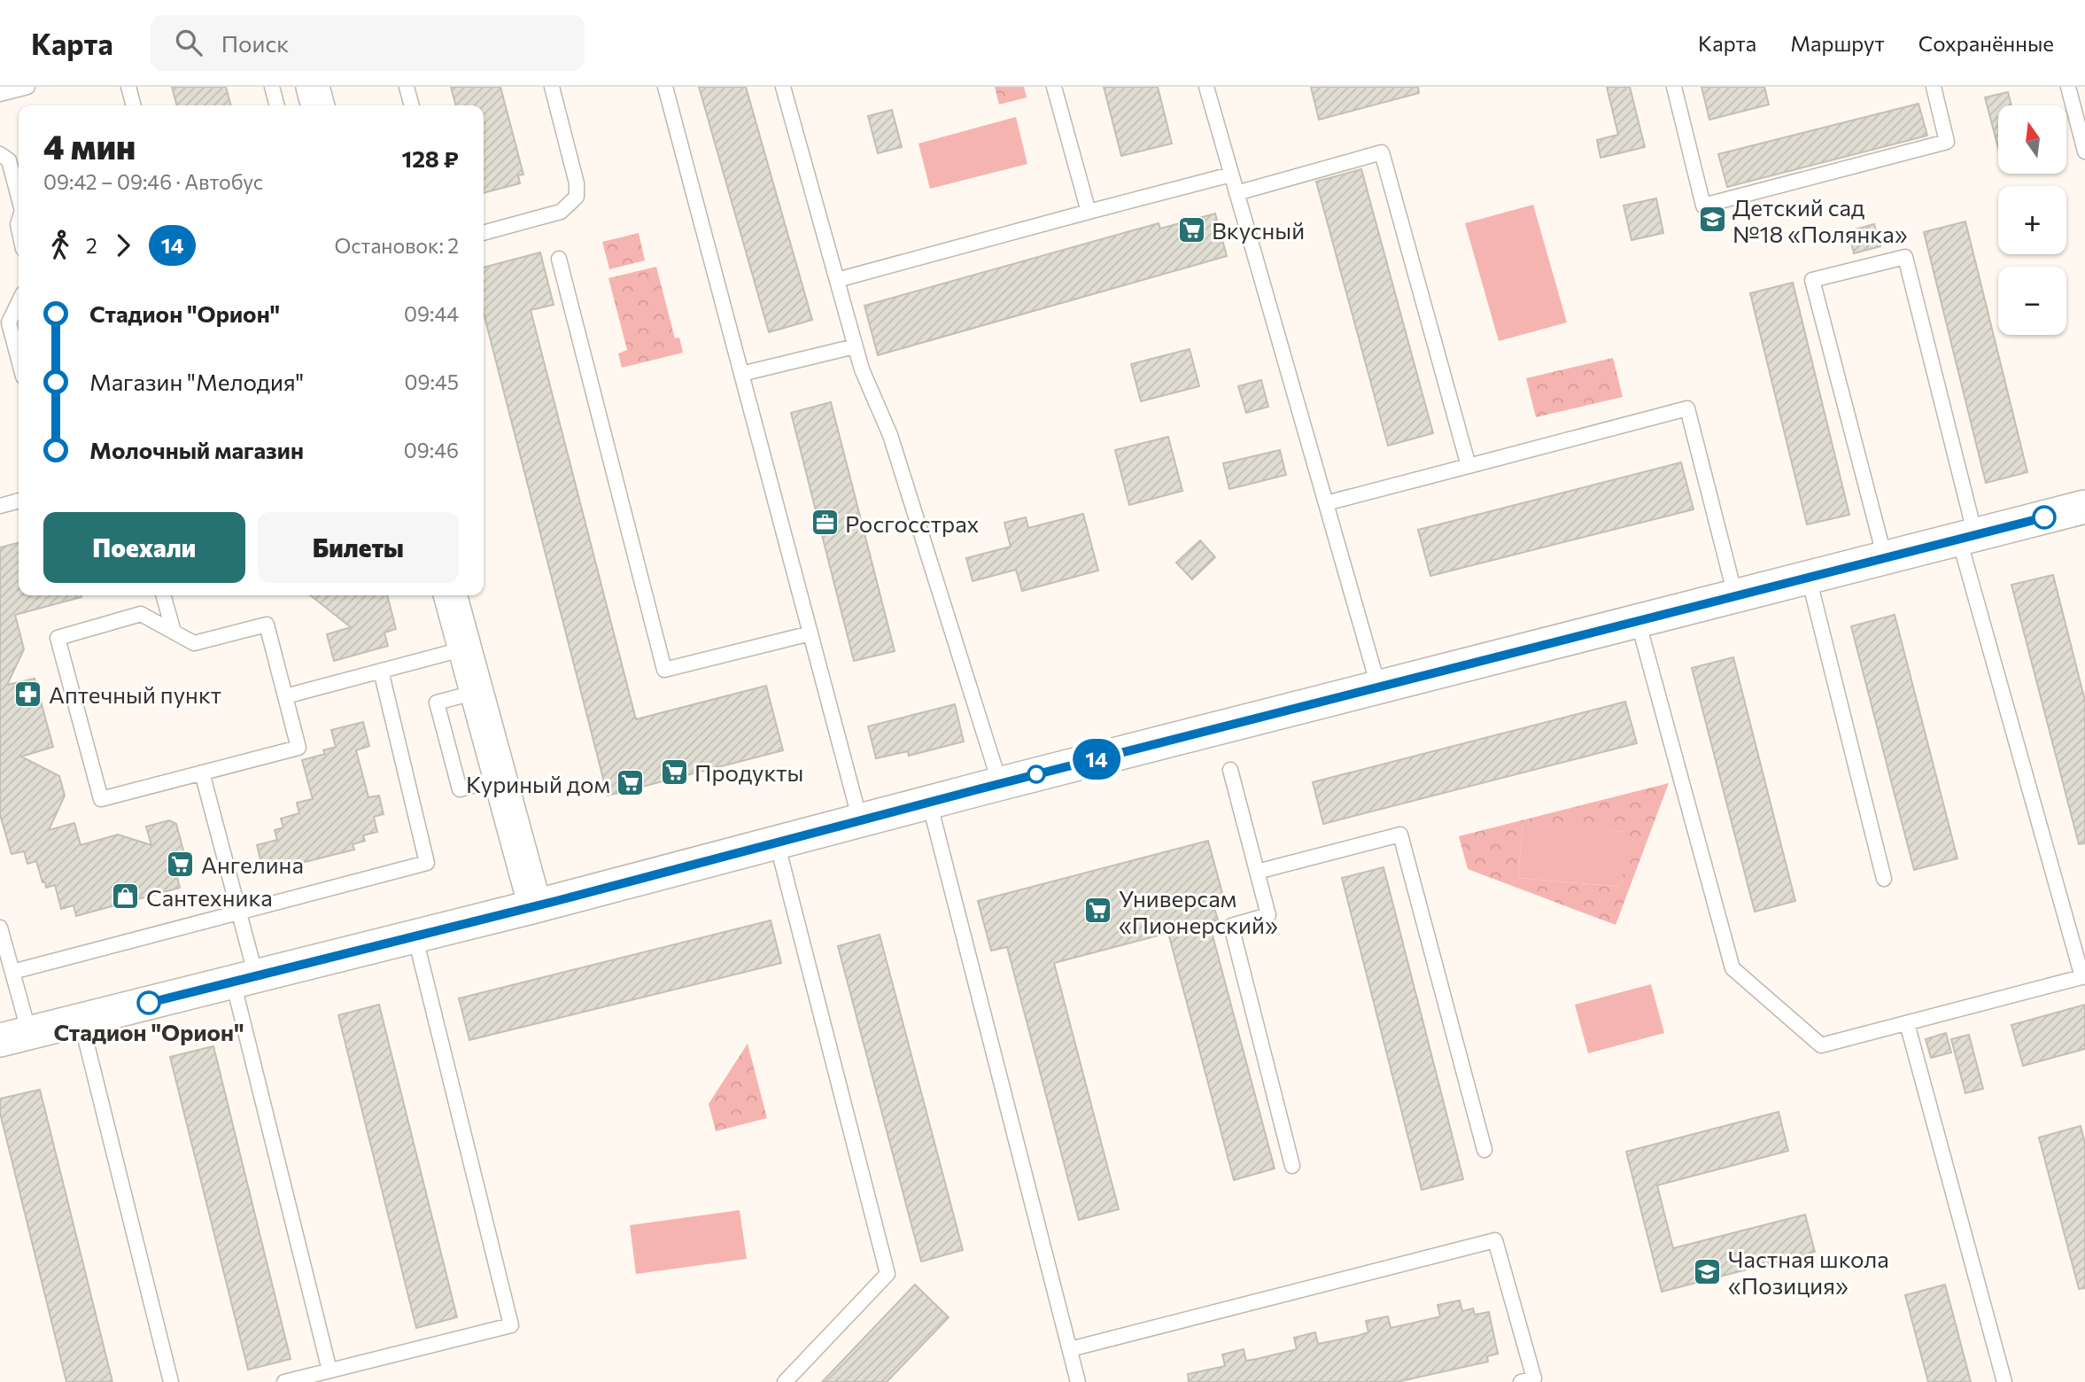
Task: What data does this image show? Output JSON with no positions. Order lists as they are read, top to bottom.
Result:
{
  "places": {
    "school or university": ["Детский сад №18 «Полянка»", "Частная школа «Позиция»"],
    "supermarket": [
      "Вкусный",
      "Продукты",
      "Куриный дом",
      "Ангелина",
      "Универсам «Пионерский»"
    ],
    "office": ["Росгосстрах"],
    "pharmacy": ["Аптечный пункт"],
    "shop": ["Сантехника"],
    "other": ["Стадион \"Орион\""]
  },
  "lines": ["bus line 14"],
  "north": "top",
  "page": {
    "header": "Карта",
    "search": "Поиск",
    "nav": ["Карта", "Маршрут", "Сохранённые"],
    "on_map": "14",
    "map_buttons": ["+", "−"],
    "heading": ["4 мин", "09:42 – 09:46 · Автобус", "128 ₽"],
    "legs": ["2", "14", "Остановок: 2"],
    "list": [
      {
        "name": "Стадион \"Орион\"",
        "value": "09:44"
      },
      {
        "name": "Магазин \"Мелодия\"",
        "value": "09:45"
      },
      {
        "name": "Молочный магазин",
        "value": "09:46"
      }
    ],
    "buttons": ["Поехали", "Билеты"]
  }
}
